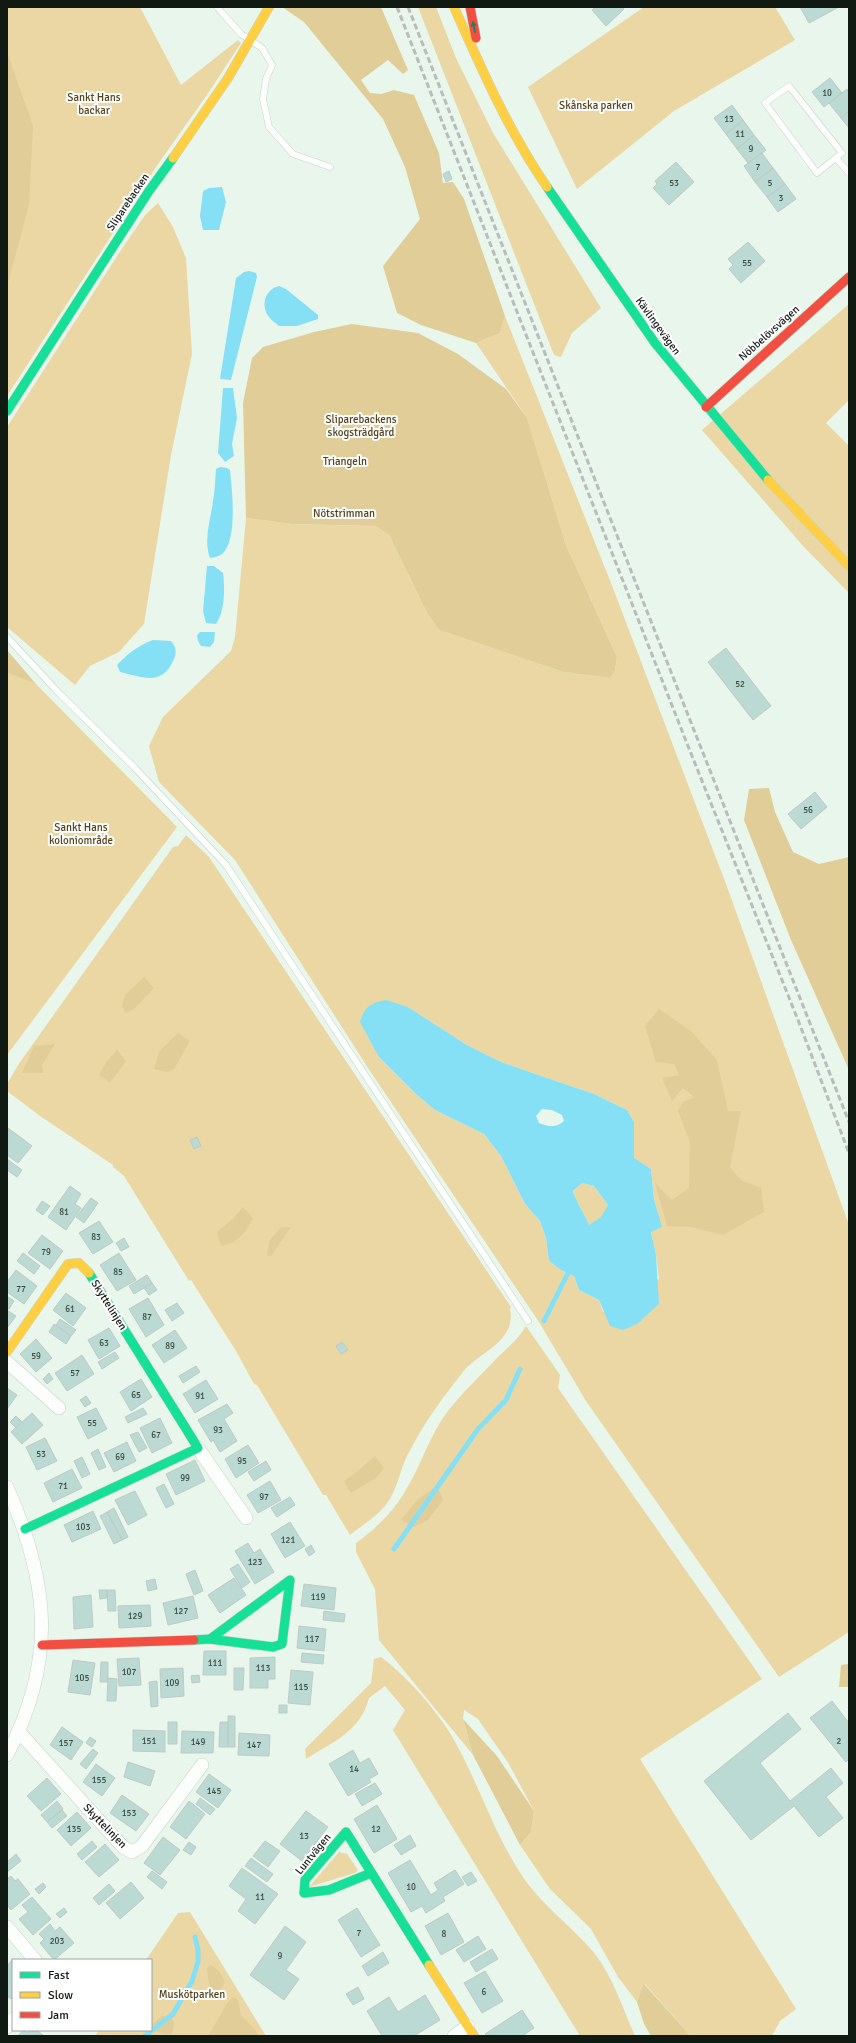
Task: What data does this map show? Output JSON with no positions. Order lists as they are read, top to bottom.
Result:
{
  "streets": {
    "street": [
      "Sliparebacken",
      "Kävlingevägen",
      "Nöbbelövsvägen",
      "Skyttelinjen",
      "Luntvägen"
    ]
  },
  "crossings": [
    ["Kävlingevägen", "Nöbbelövsvägen"]
  ],
  "parks": [
    "Sankt Hans backar",
    "Skånska parken",
    "Sliparebackens skogsträdgård",
    "Triangeln",
    "Nötstrimman",
    "Sankt Hans koloniområde",
    "Muskötparken"
  ],
  "house_numbers": [
    "10",
    "13",
    "11",
    "9",
    "7",
    "53",
    "5",
    "3",
    "55",
    "52",
    "56",
    "81",
    "83",
    "79",
    "85",
    "77",
    "61",
    "87",
    "63",
    "89",
    "59",
    "57",
    "65",
    "91",
    "55",
    "93",
    "67",
    "53",
    "69",
    "95",
    "99",
    "71",
    "97",
    "103",
    "121",
    "123",
    "119",
    "127",
    "129",
    "117",
    "111",
    "113",
    "107",
    "105",
    "109",
    "115",
    "151",
    "2",
    "149",
    "157",
    "147",
    "14",
    "155",
    "145",
    "153",
    "135",
    "12",
    "13",
    "10",
    "11",
    "7",
    "8",
    "203",
    "9",
    "6"
  ],
  "legend": ["Fast", "Slow", "Jam"]
}
